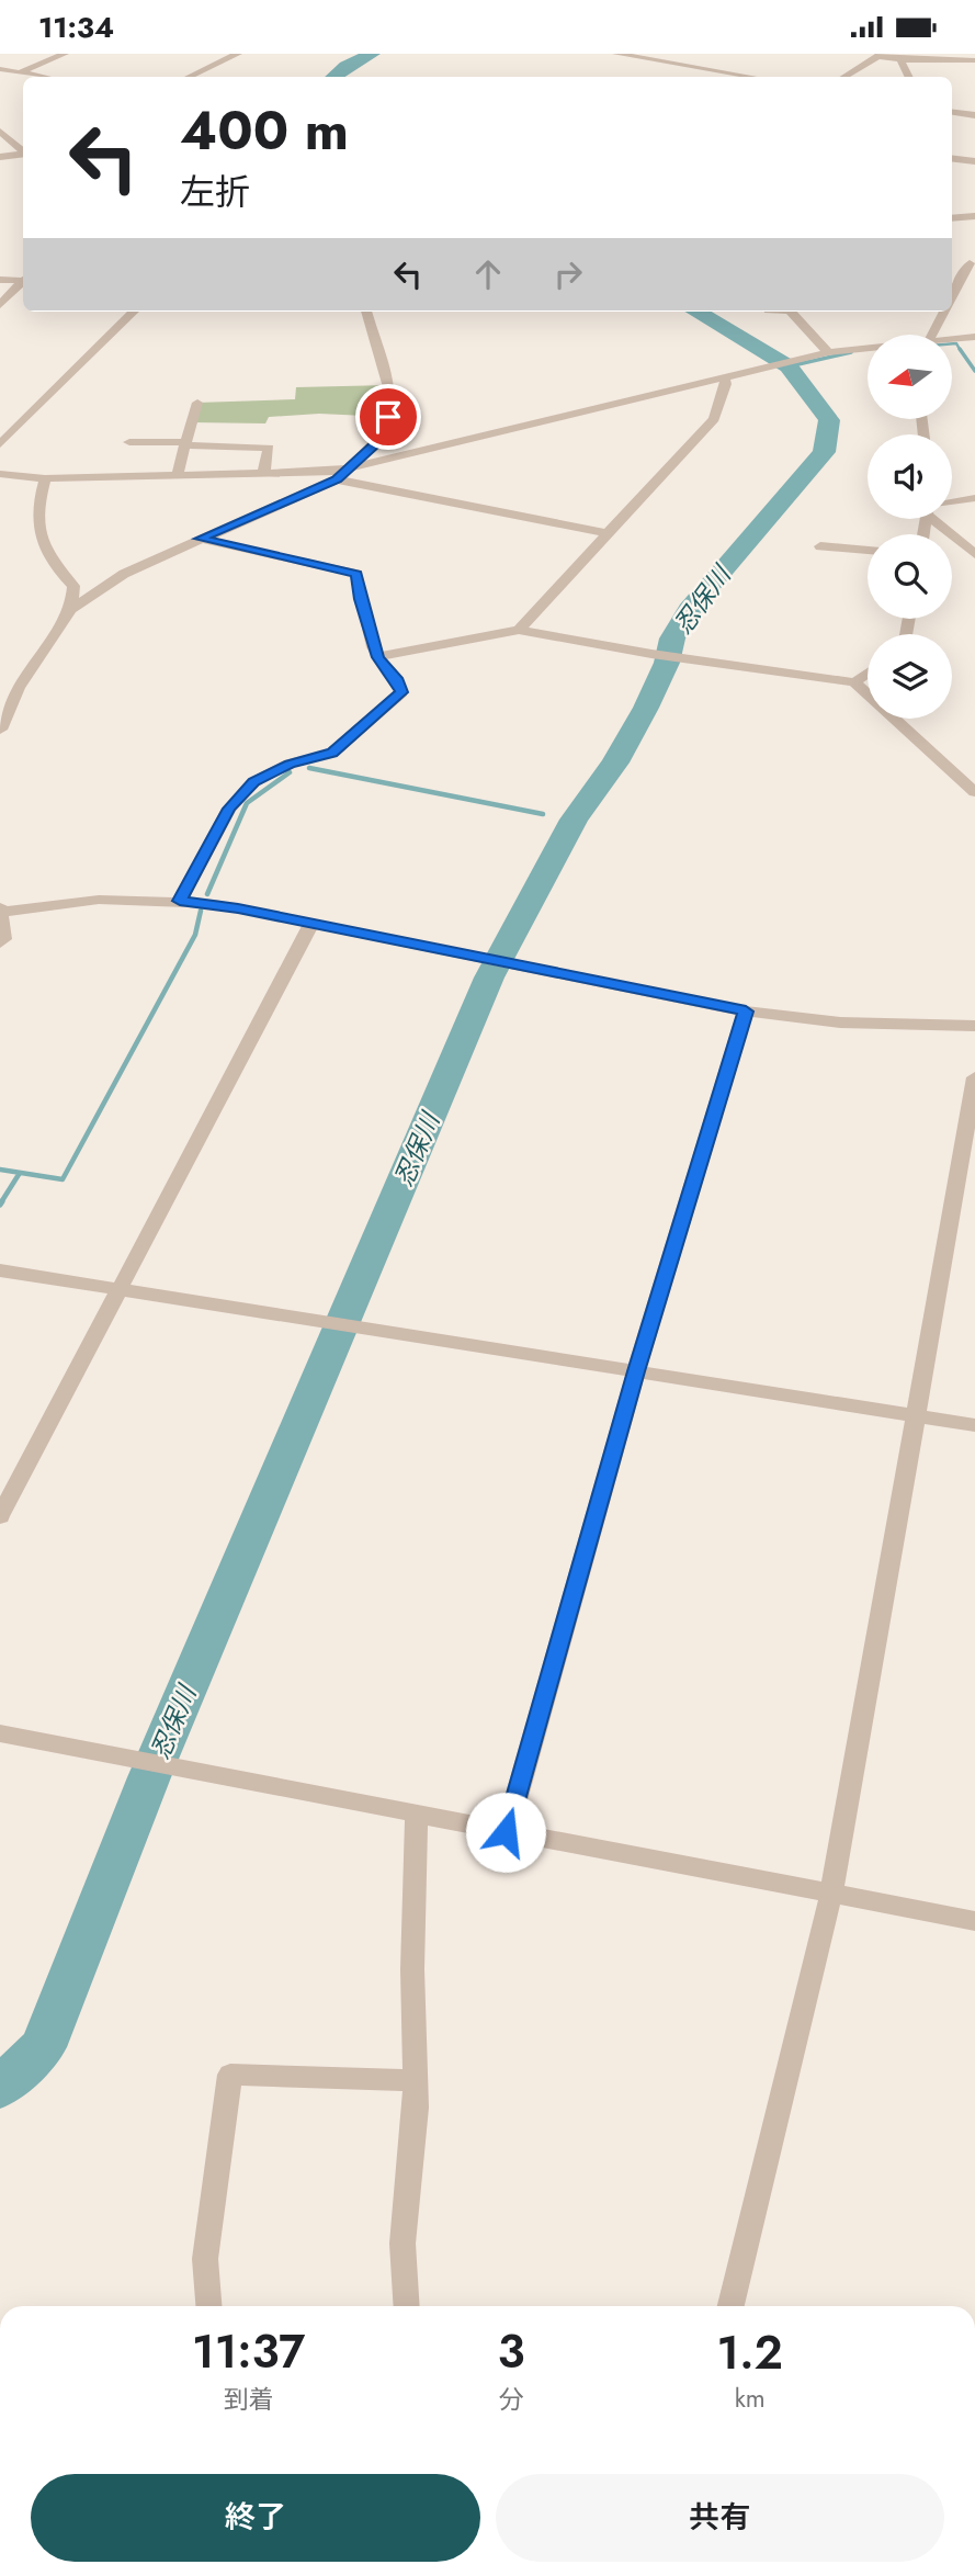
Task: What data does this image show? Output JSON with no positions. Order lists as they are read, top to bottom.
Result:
{
  "water": ["忍保川"],
  "north": "left",
  "page": {
    "status": "11:34",
    "turn": ["400 m", "左折"],
    "eta": [
      "11:37",
      "到着",
      "3",
      "分",
      "1.2",
      "km"
    ],
    "buttons": ["終了", "共有"]
  }
}
